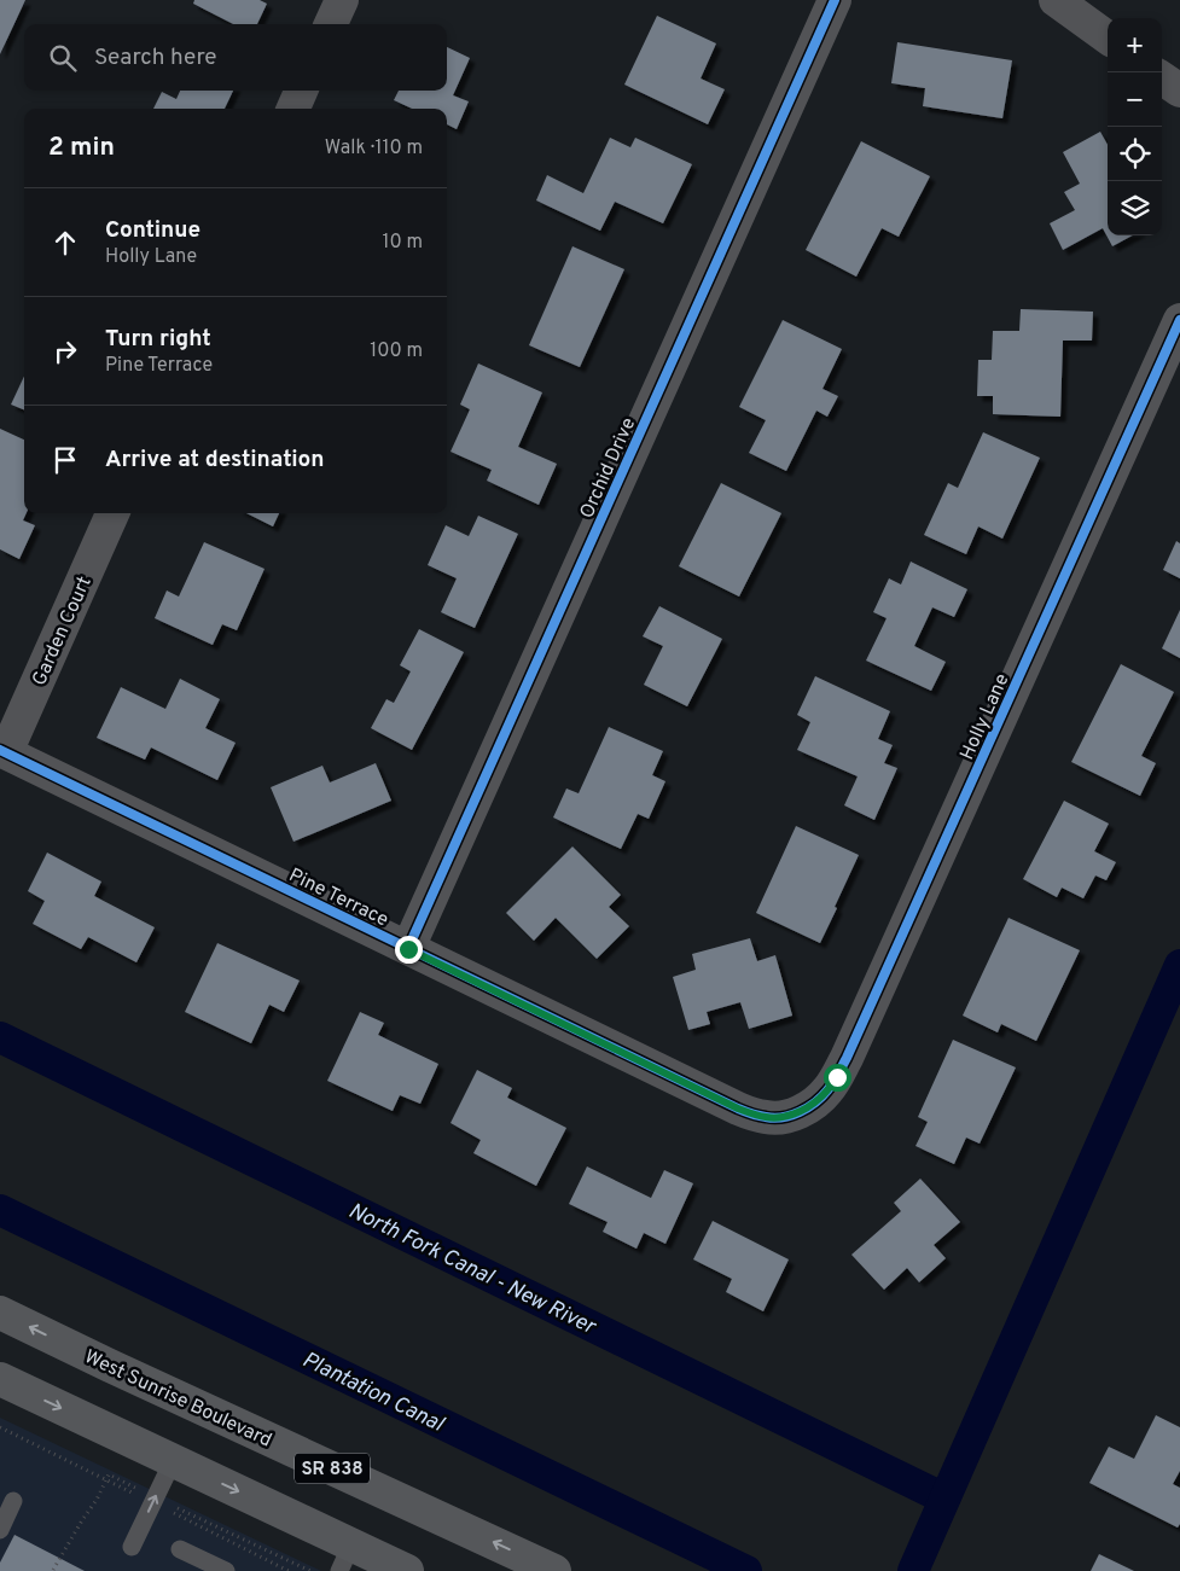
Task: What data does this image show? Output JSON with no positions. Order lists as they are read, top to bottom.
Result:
{
  "streets": {
    "highway": ["West Sunrise Boulevard", "SR 838"],
    "street": [
      "Orchid Drive",
      "Garden Court",
      "Holly Lane",
      "Pine Terrace"
    ]
  },
  "crossings": [
    ["Orchid Drive", "Pine Terrace"],
    ["Garden Court", "Pine Terrace"],
    ["Holly Lane", "Pine Terrace"]
  ],
  "water": ["North Fork Canal - New River", "Plantation Canal"],
  "page": {
    "map_buttons": ["+", "−"],
    "search": "Search here",
    "heading": ["2 min", "Walk · 110 m"],
    "list": [
      ["Continue", "Holly Lane", "10 m"],
      ["Turn right", "Pine Terrace", "100 m"],
      "Arrive at destination"
    ]
  }
}
